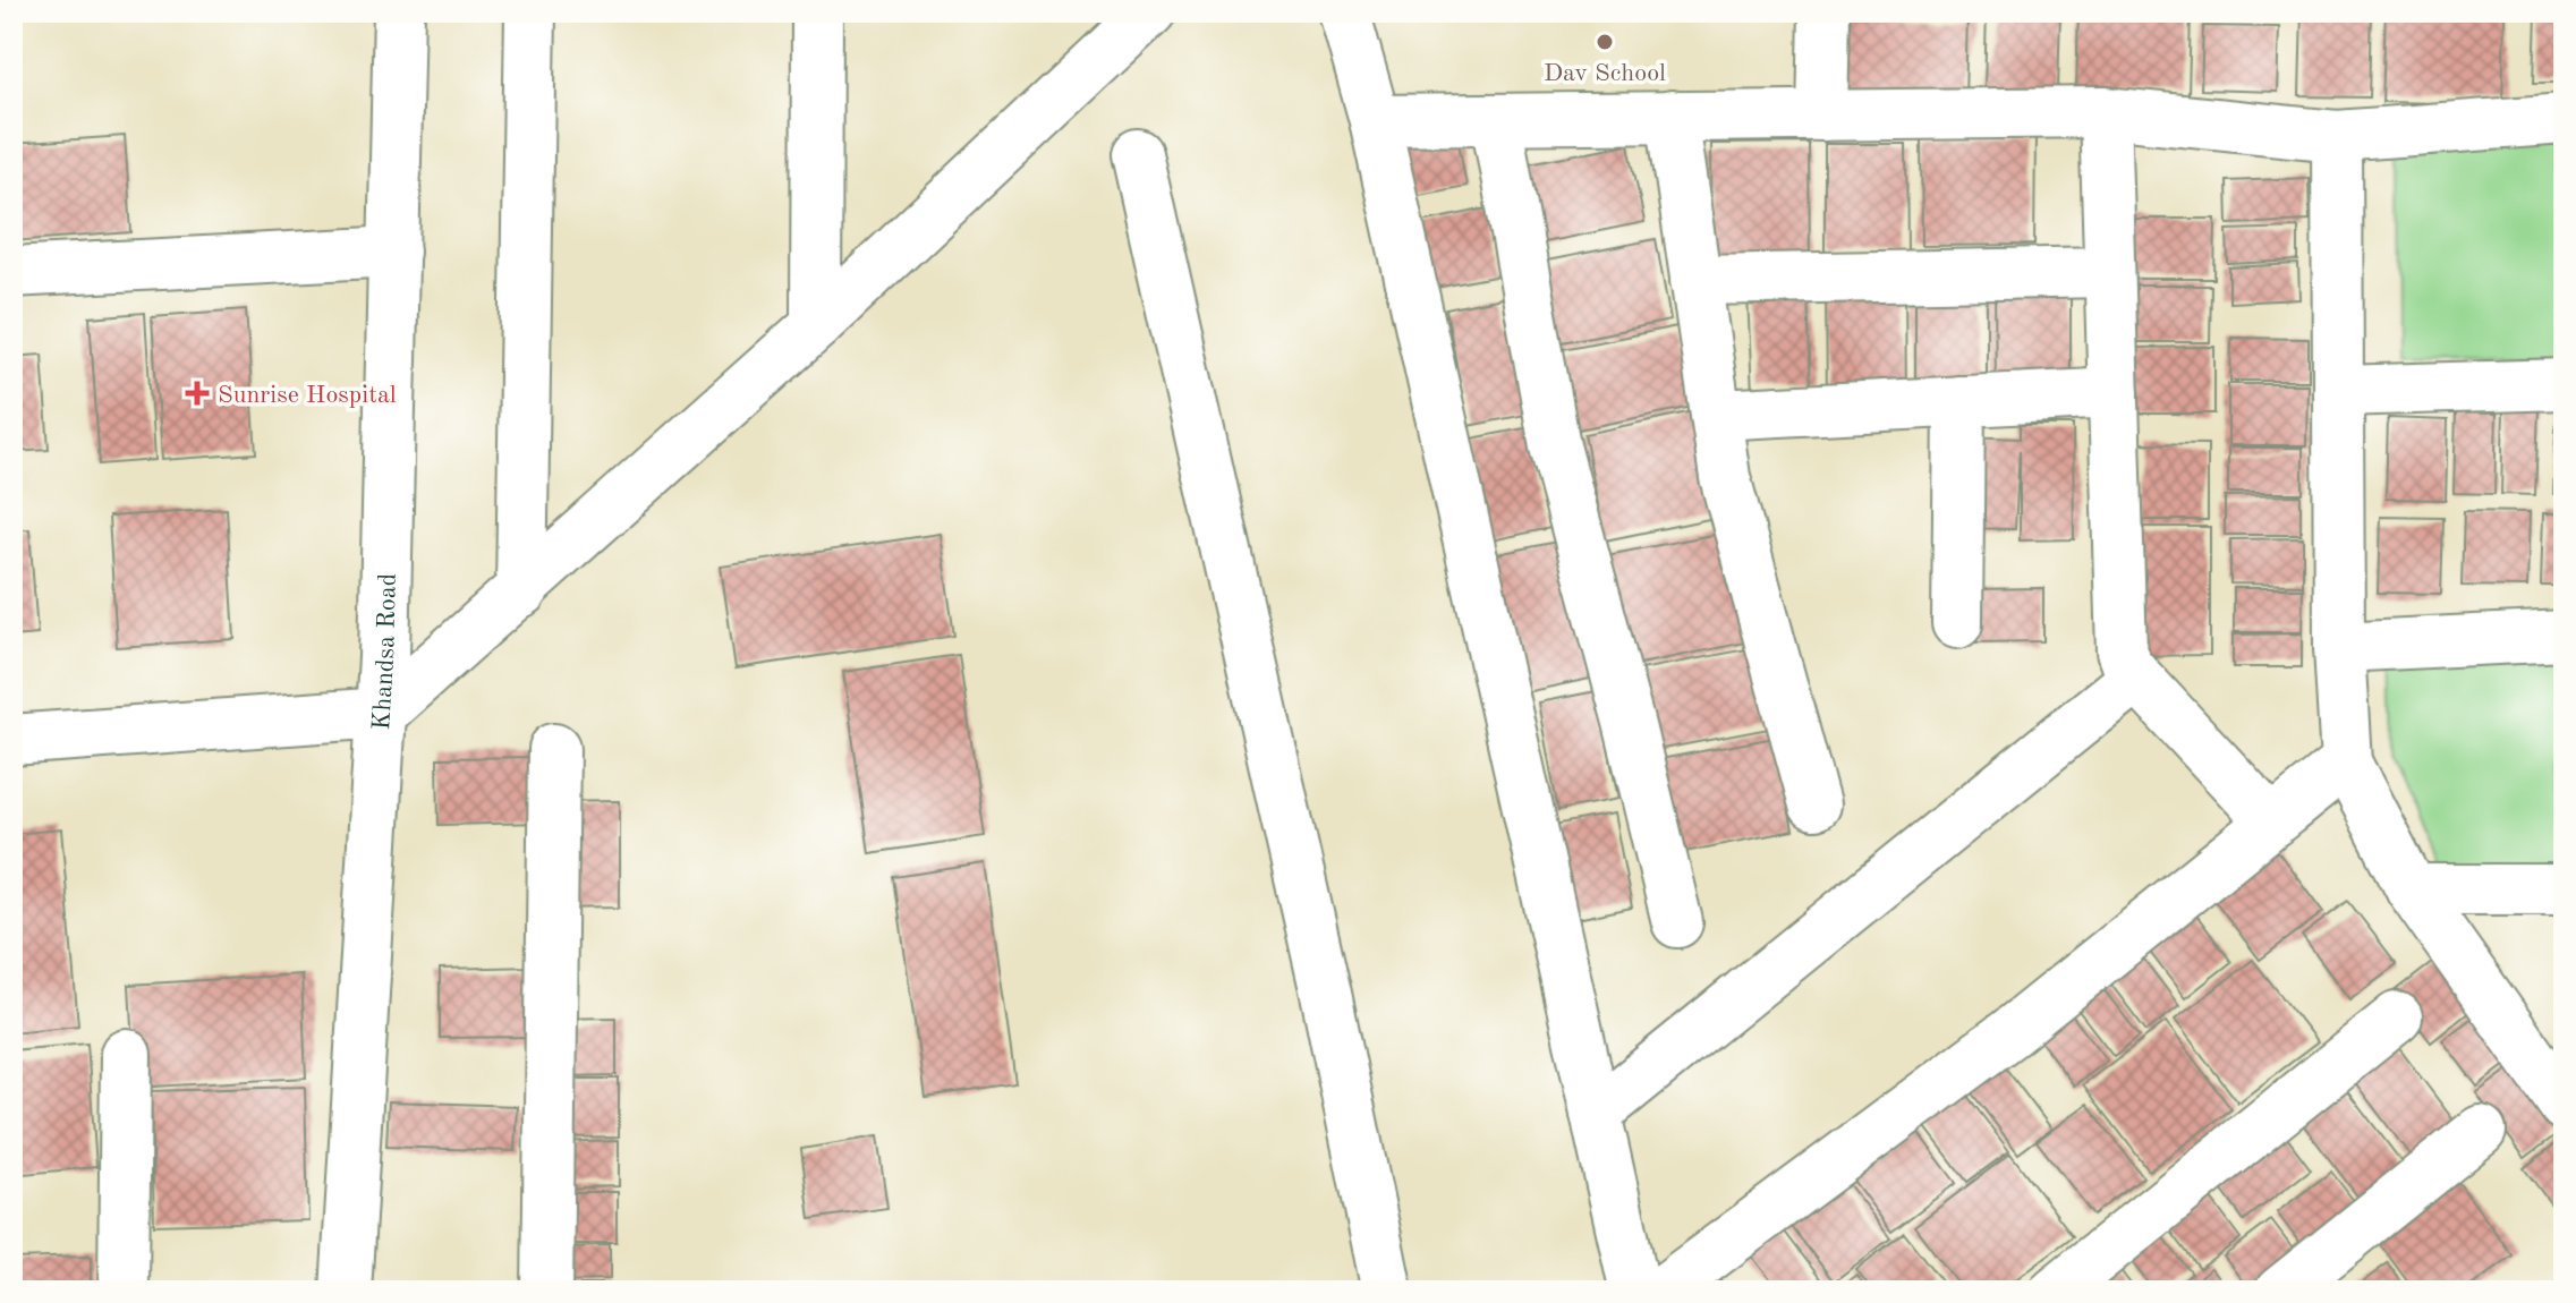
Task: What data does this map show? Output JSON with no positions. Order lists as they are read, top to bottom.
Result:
{
  "streets": {
    "street": ["Khandsa Road"]
  },
  "places": {
    "other": ["Dav School"],
    "health": ["Sunrise Hospital"]
  }
}
